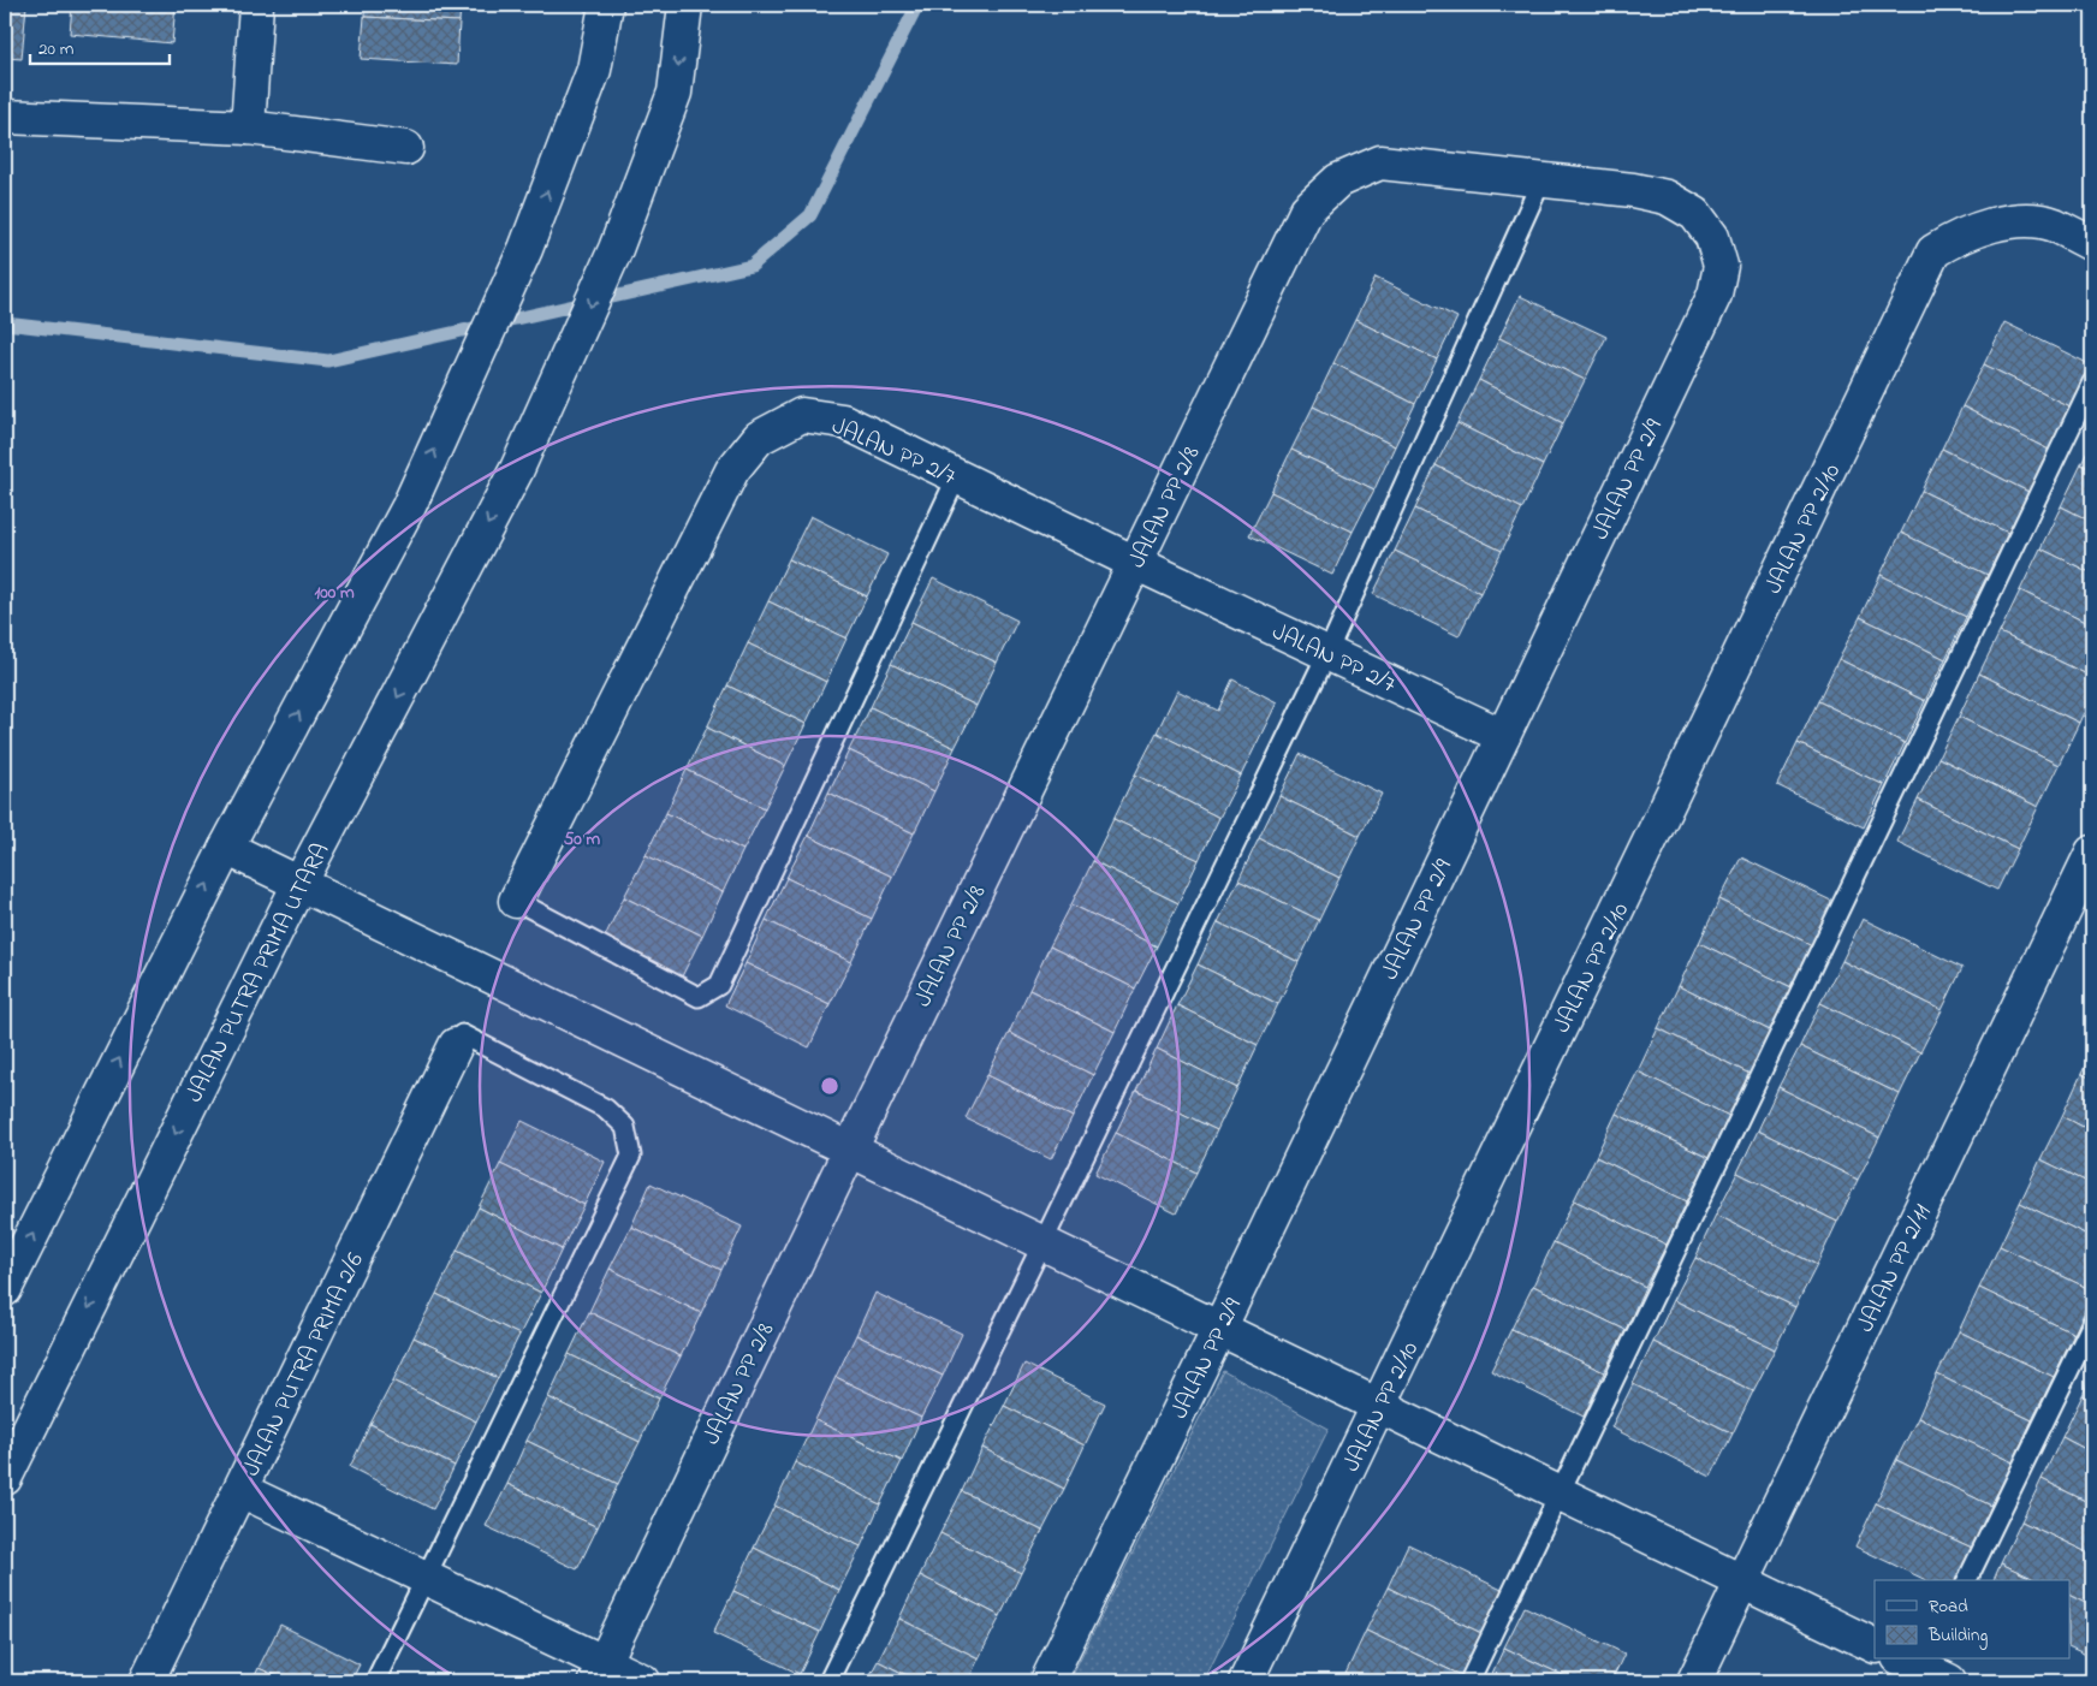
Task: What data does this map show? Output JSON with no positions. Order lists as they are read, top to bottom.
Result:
{
  "streets": {
    "street": [
      "JALAN PP 2/7",
      "JALAN PP 2/9",
      "JALAN PP 2/8",
      "JALAN PP 2/10",
      "JALAN PUTRA PRIMA UTARA",
      "JALAN PP 2/11",
      "JALAN PUTRA PRIMA 2/6"
    ]
  },
  "crossings": [
    ["JALAN PP 2/7", "JALAN PP 2/9"],
    ["JALAN PP 2/7", "JALAN PP 2/8"],
    ["JALAN PP 2/9", "JALAN PP 2/8"]
  ],
  "legend": ["Road", "Building"],
  "scale_bar": "20 m",
  "rings": ["100 m", "50 m"]
}
